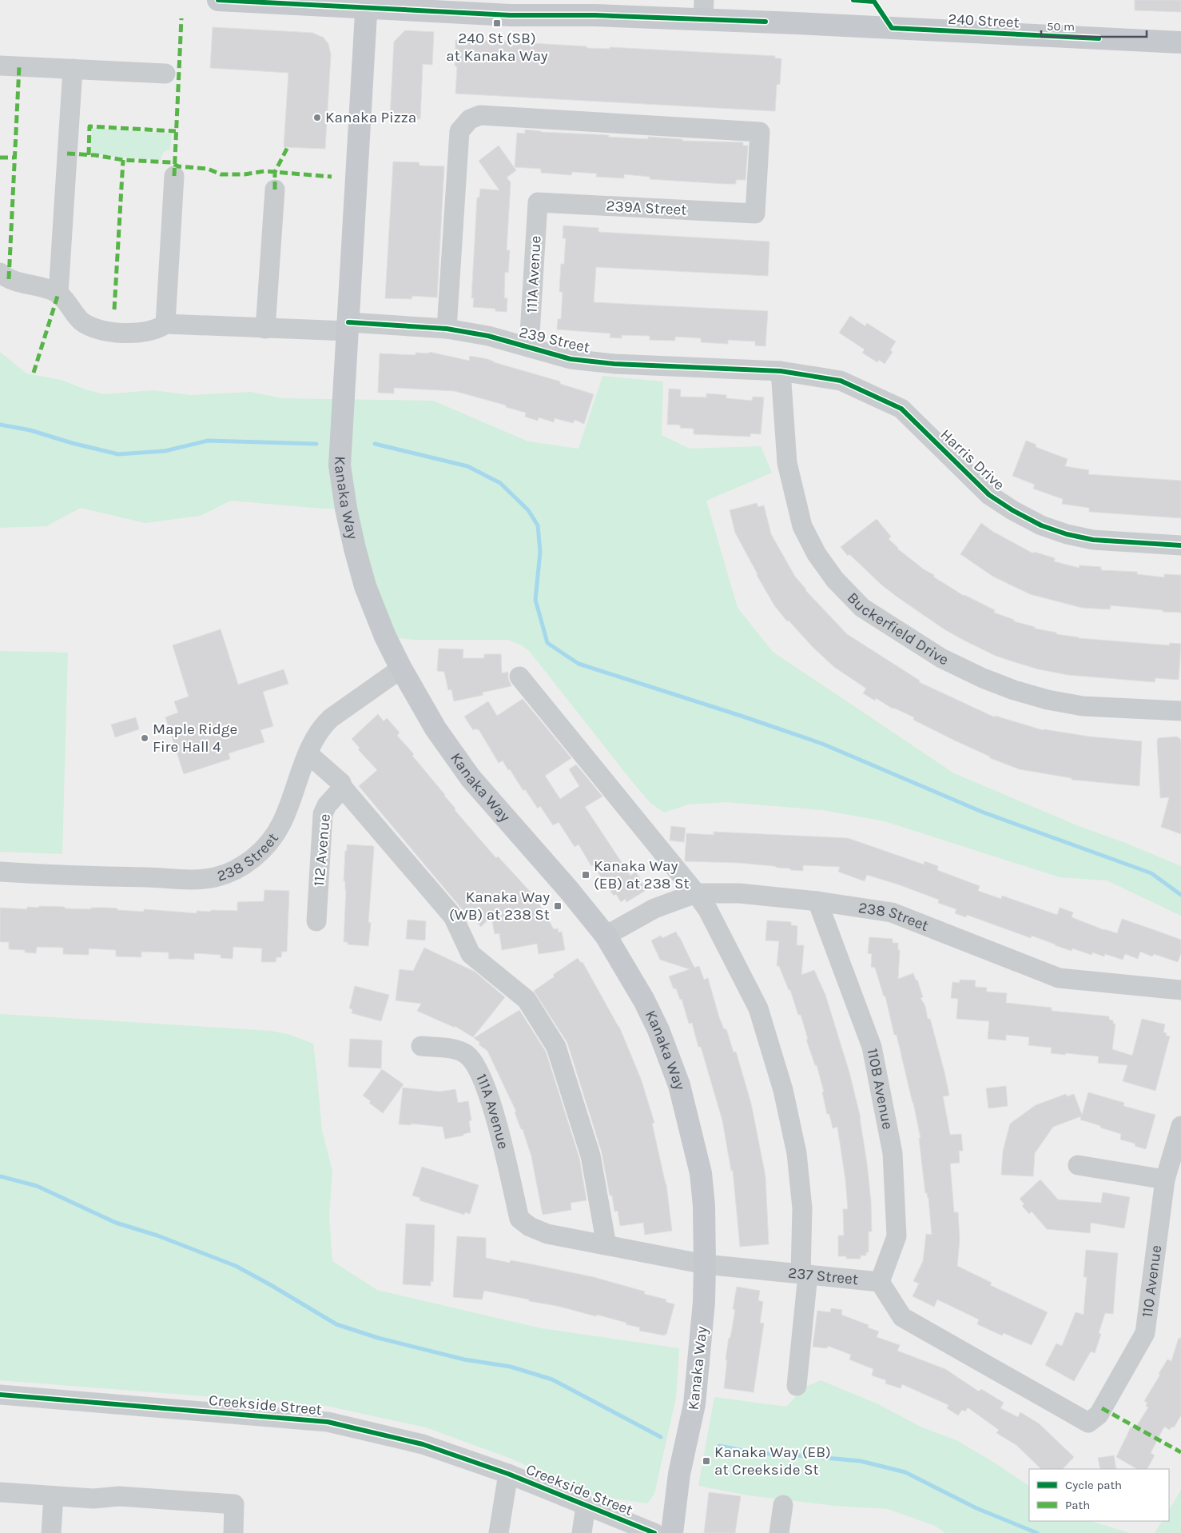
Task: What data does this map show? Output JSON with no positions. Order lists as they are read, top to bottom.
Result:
{
  "streets": {
    "main road": ["240 Street", "Kanaka Way"],
    "street": [
      "239A Street",
      "111A Avenue",
      "239 Street",
      "Harris Drive",
      "Buckerfield Drive",
      "112 Avenue",
      "238 Street",
      "110B Avenue",
      "237 Street",
      "110 Avenue",
      "Creekside Street"
    ]
  },
  "crossings": [
    ["240 Street", "Kanaka Way"],
    ["239A Street", "111A Avenue"],
    ["239A Street", "239 Street"],
    ["111A Avenue", "239 Street"],
    ["111A Avenue", "237 Street"],
    ["239 Street", "Harris Drive"],
    ["239 Street", "Kanaka Way"],
    ["239 Street", "Buckerfield Drive"],
    ["Harris Drive", "Buckerfield Drive"],
    ["Kanaka Way", "238 Street"],
    ["Kanaka Way", "237 Street"],
    ["238 Street", "110B Avenue"],
    ["110B Avenue", "237 Street"],
    ["237 Street", "110 Avenue"]
  ],
  "places": {
    "transit": [
      "240 St (SB) at Kanaka Way",
      "Kanaka Way (EB) at 238 St",
      "Kanaka Way (WB) at 238 St",
      "Kanaka Way (EB) at Creekside St"
    ],
    "other": ["Kanaka Pizza", "Maple Ridge Fire Hall 4"]
  },
  "legend": ["Cycle path", "Path"],
  "scale_bar": "50 m"
}
